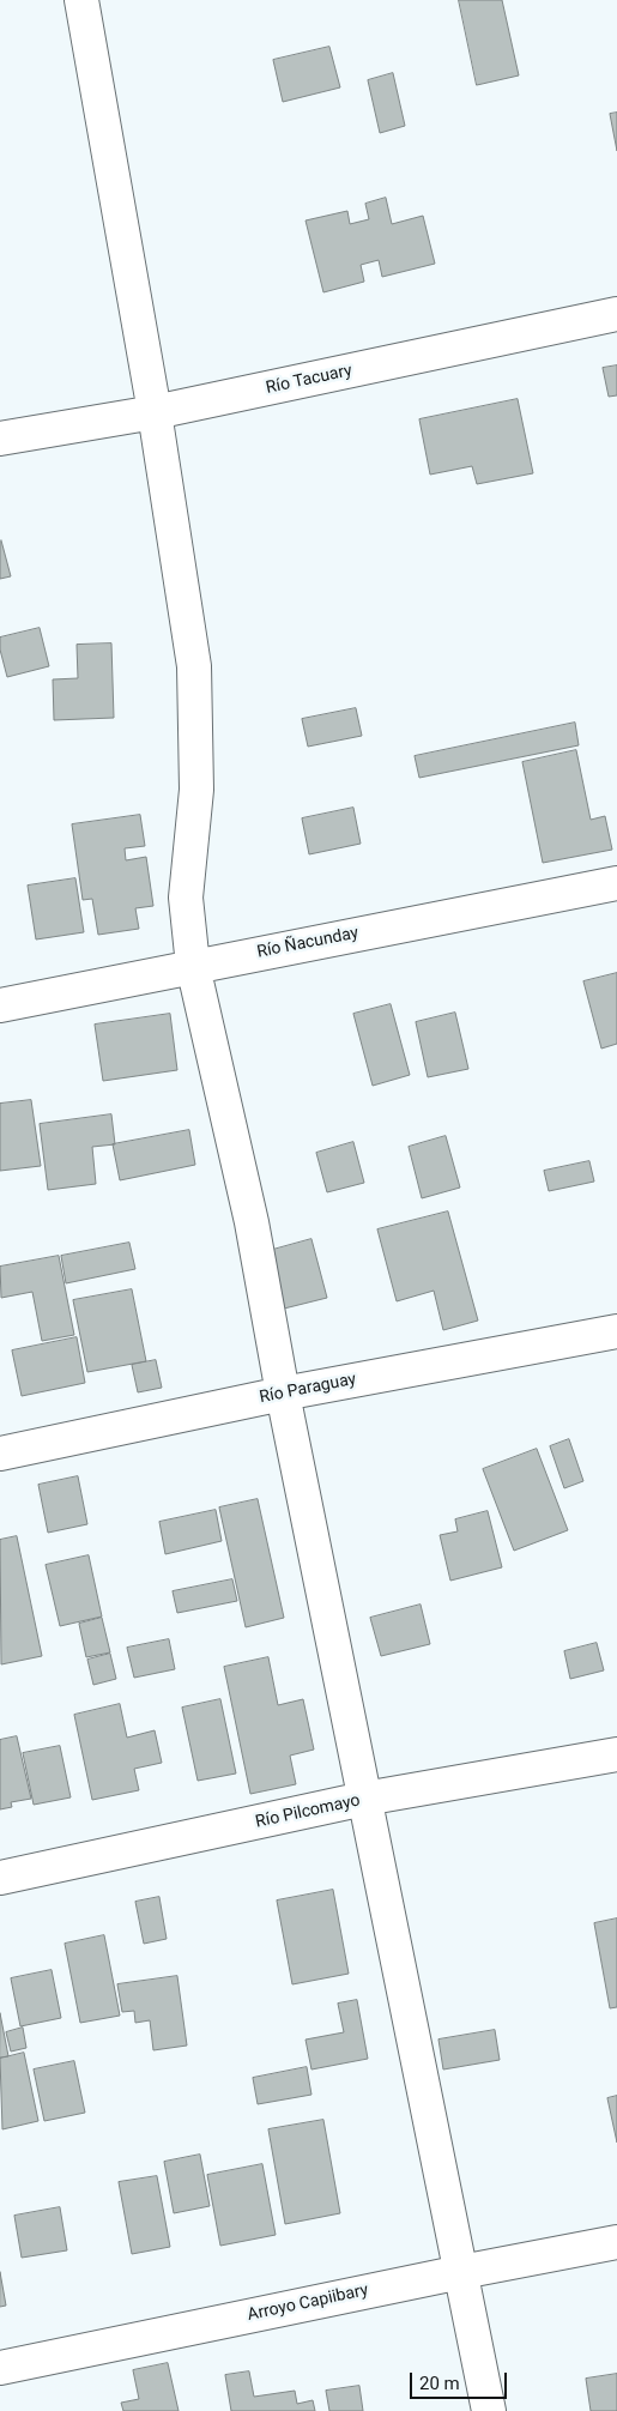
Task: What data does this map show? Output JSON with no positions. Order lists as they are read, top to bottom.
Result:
{
  "streets": {
    "street": [
      "Río Tacuary",
      "Río Ñacunday",
      "Río Paraguay",
      "Río Pilcomayo",
      "Arroyo Capiibary"
    ]
  },
  "scale_bar": "20 m"
}
